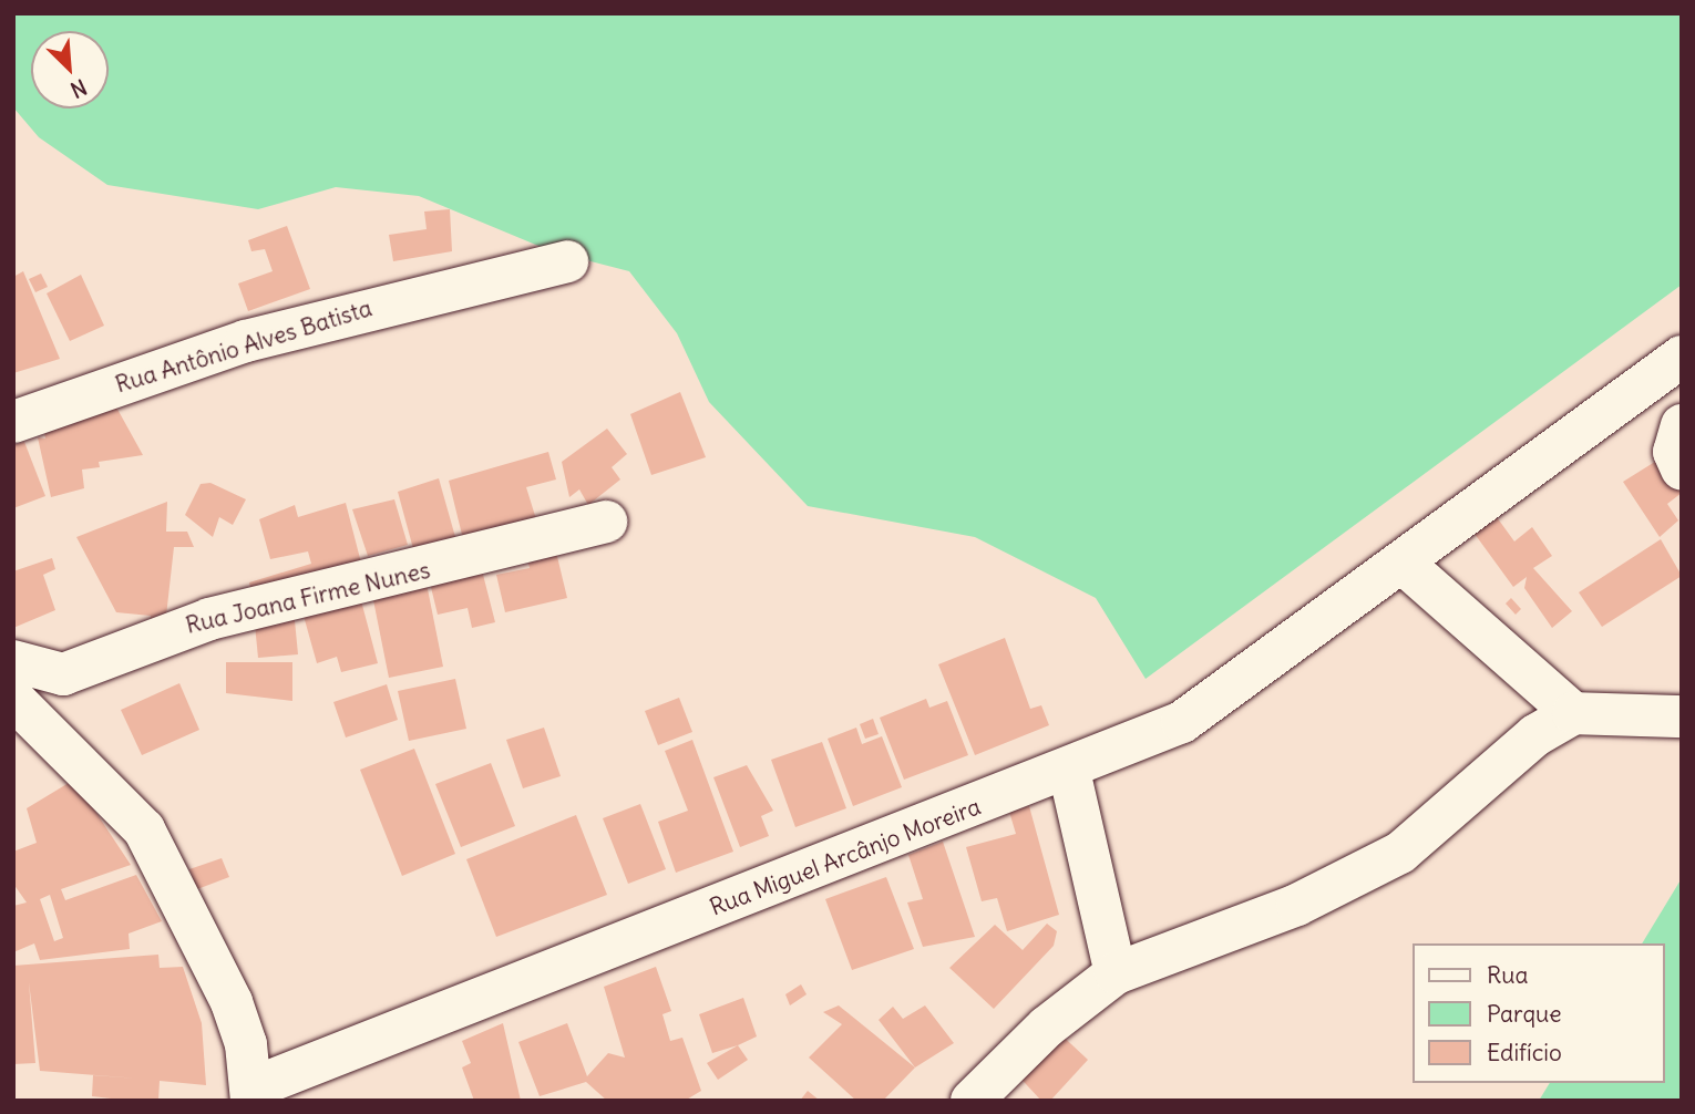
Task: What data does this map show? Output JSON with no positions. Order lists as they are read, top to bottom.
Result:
{
  "streets": {
    "street": ["Rua Antônio Alves Batista", "Rua Joana Firme Nunes", "Rua Miguel Arcânjo Moreira"]
  },
  "legend": ["Rua", "Parque", "Edifício"],
  "north": "bottom right"
}
